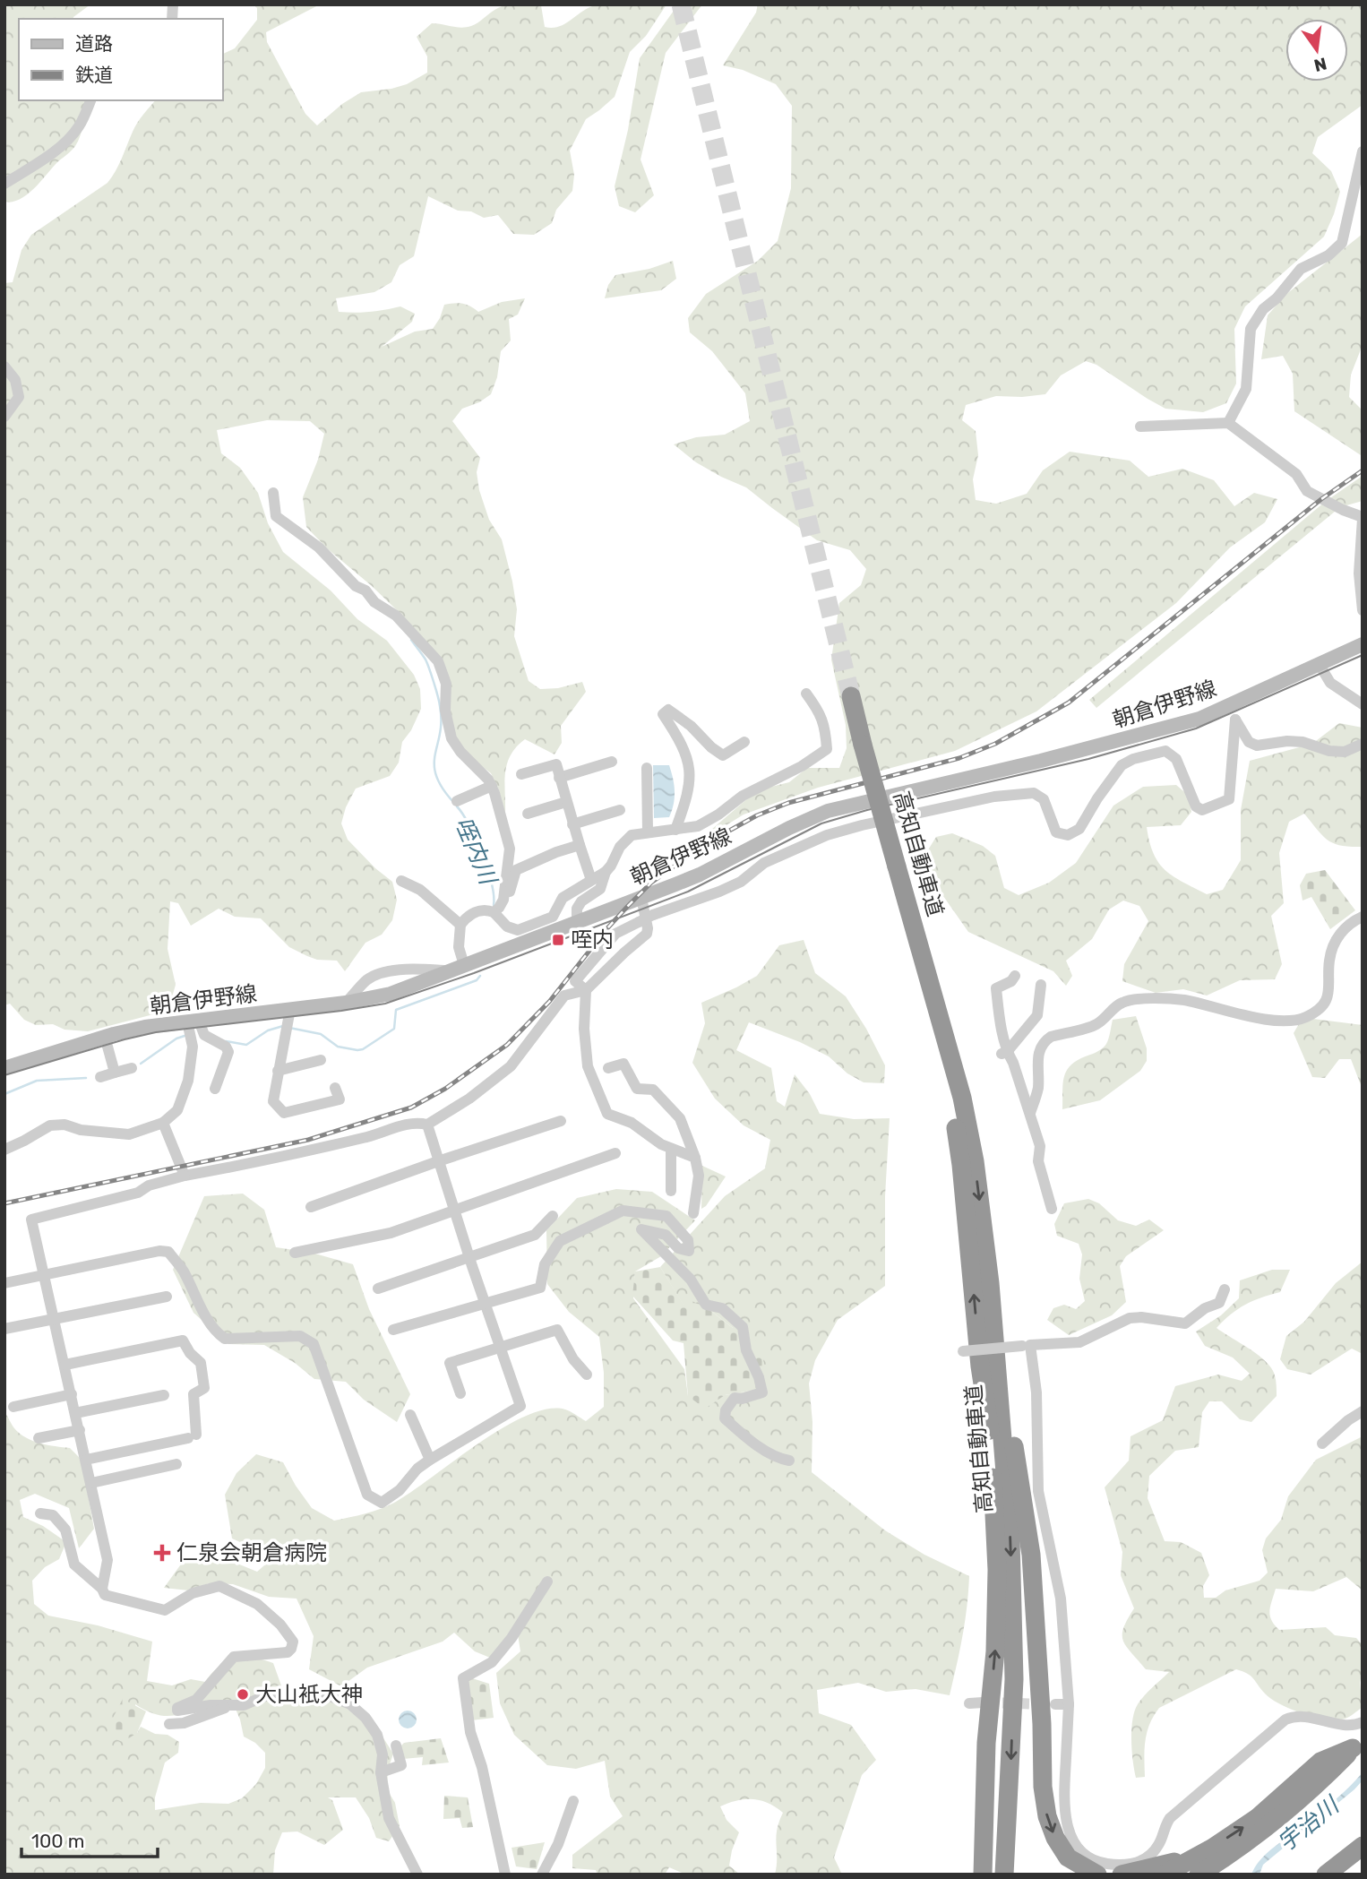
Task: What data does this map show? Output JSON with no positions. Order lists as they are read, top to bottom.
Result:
{
  "streets": {
    "highway": ["高知自動車道"],
    "main road": ["朝倉伊野線"]
  },
  "water": ["咥内川", "宇治川"],
  "places": {
    "transit": ["咥内"],
    "health": ["仁泉会朝倉病院"],
    "other": ["大山衹大神"]
  },
  "legend": ["道路", "鉄道"],
  "scale_bar": "100 m",
  "north": "bottom"
}
